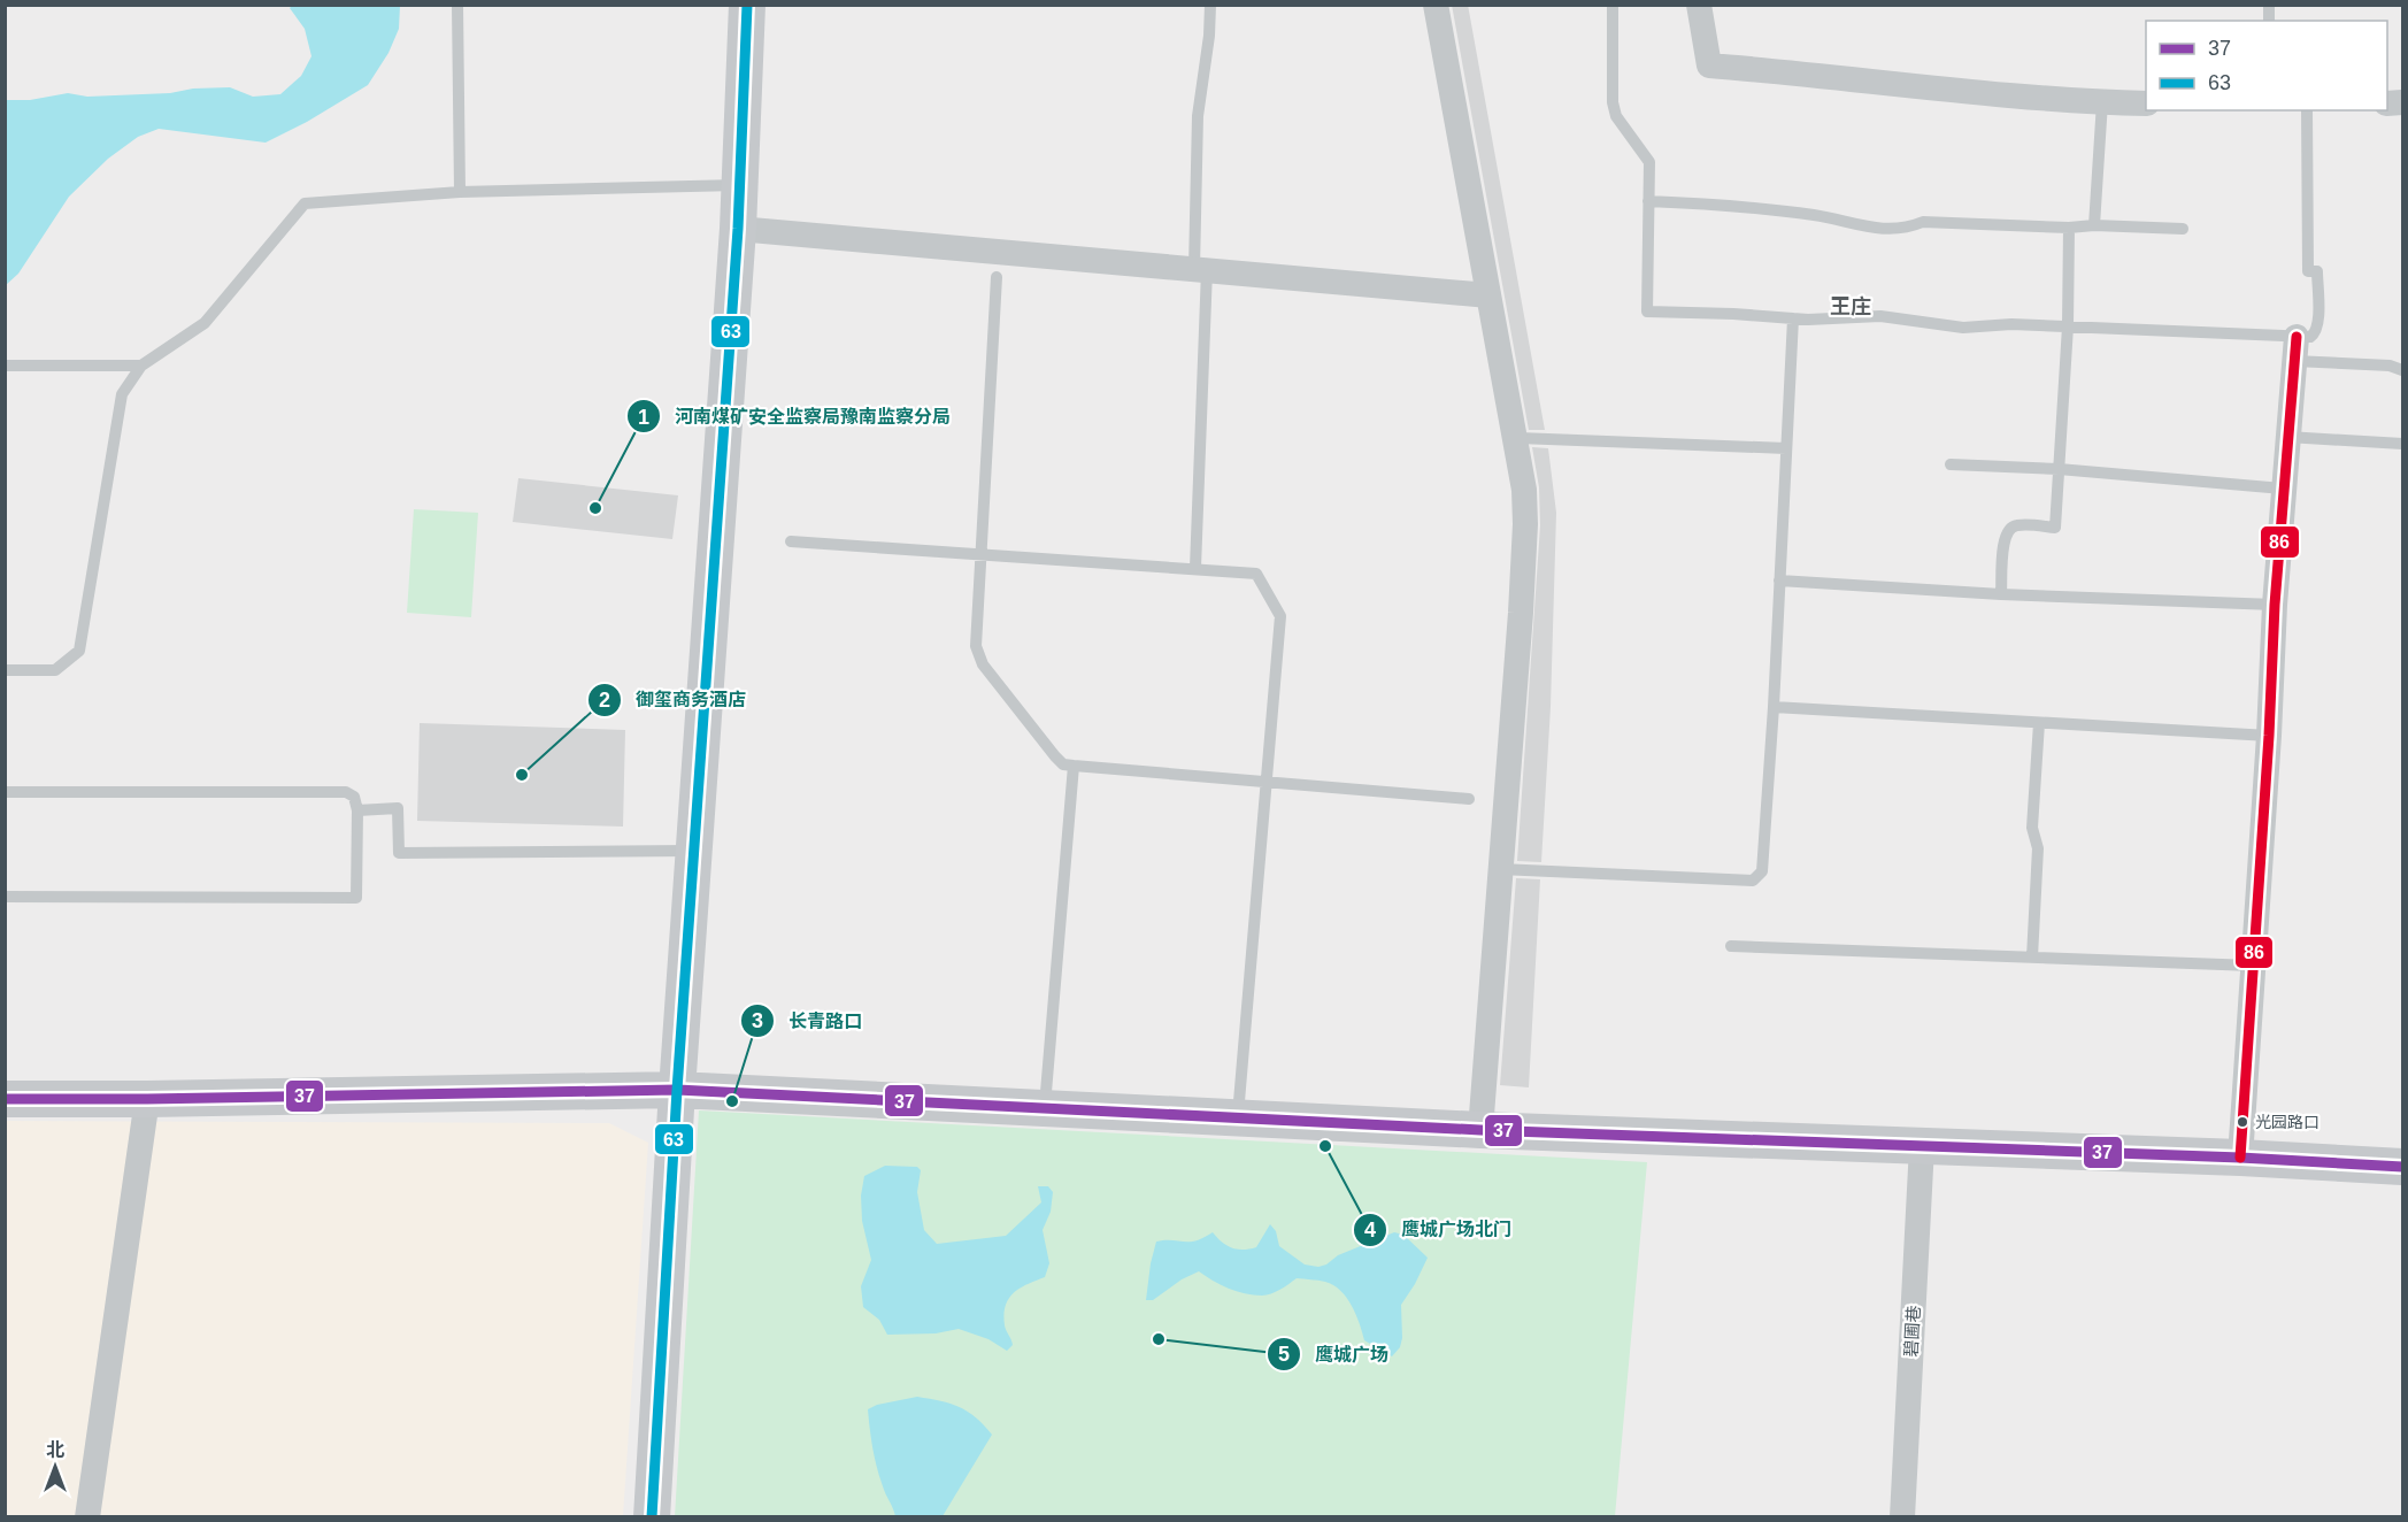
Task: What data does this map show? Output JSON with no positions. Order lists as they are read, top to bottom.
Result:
{
  "streets": {
    "street": ["碧圃巷"]
  },
  "districts": ["王庄"],
  "places": [
    "河南煤矿安全监察局豫南监察分局",
    "御玺商务酒店",
    "长青路口",
    "光园路口",
    "鹰城广场北门",
    "鹰城广场"
  ],
  "lines": ["transit line 63", "transit line 86", "transit line 37"],
  "legend": ["37", "63"],
  "north": "top"
}
